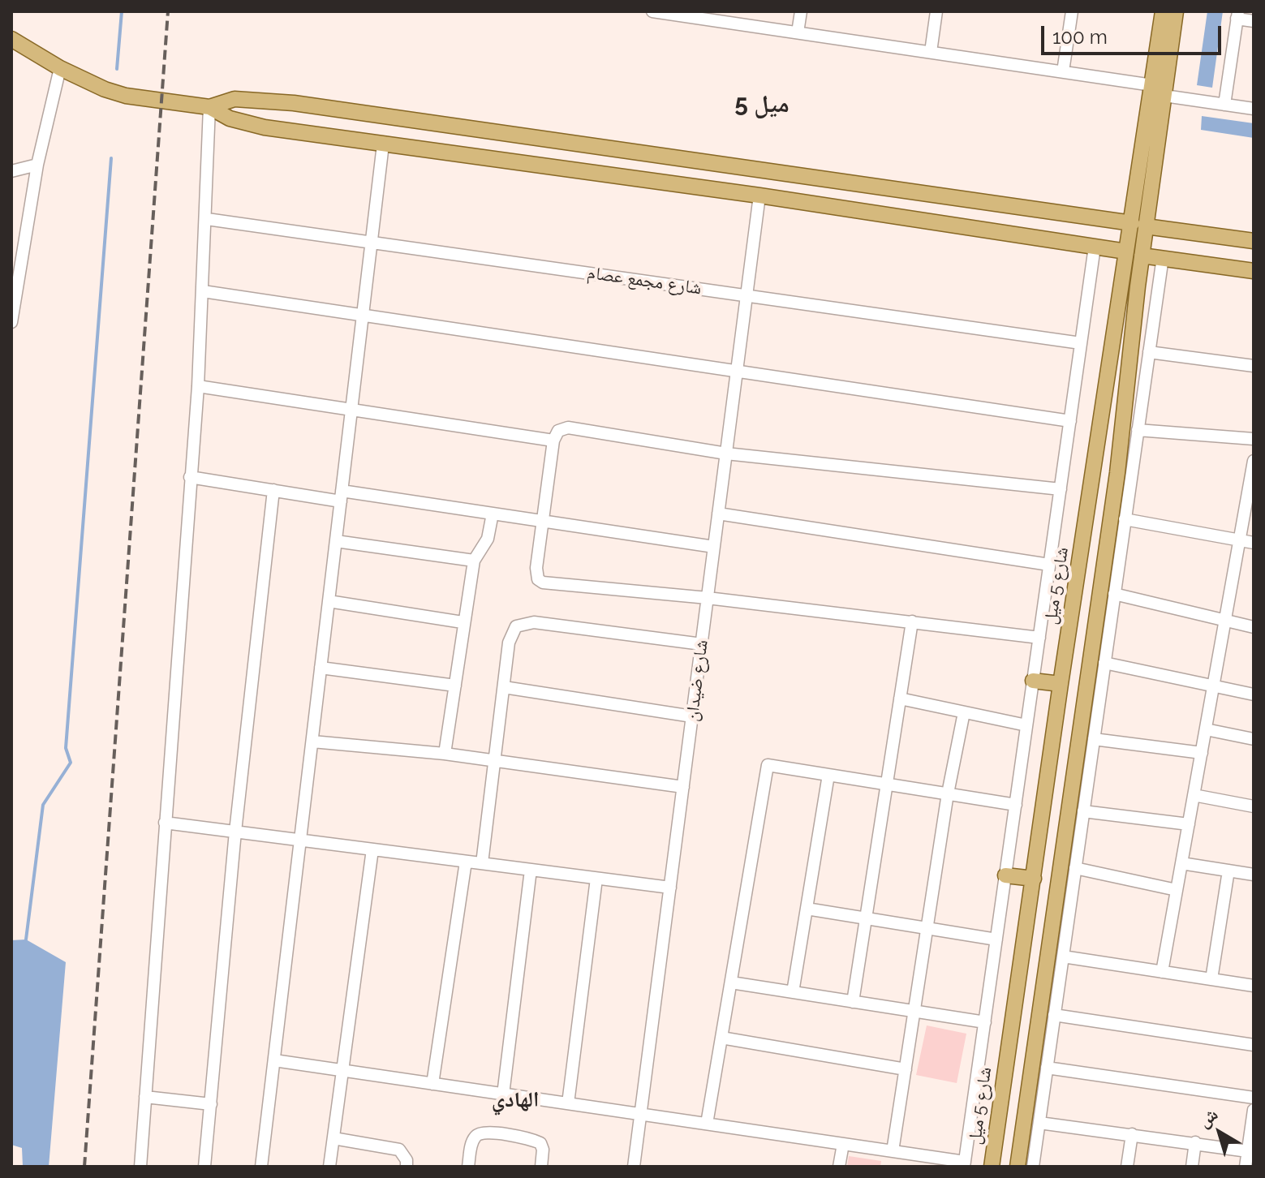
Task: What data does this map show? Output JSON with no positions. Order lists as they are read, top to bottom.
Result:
{
  "streets": {
    "main road": ["شارع 5 ميل"],
    "street": ["شارع مجمع عصام", "شارع ضيدان"]
  },
  "crossings": [
    ["شارع مجمع عصام", "شارع ضيدان"]
  ],
  "districts": ["5 ميل", "الهادي"],
  "scale_bar": "100 m",
  "north": "top left"
}
